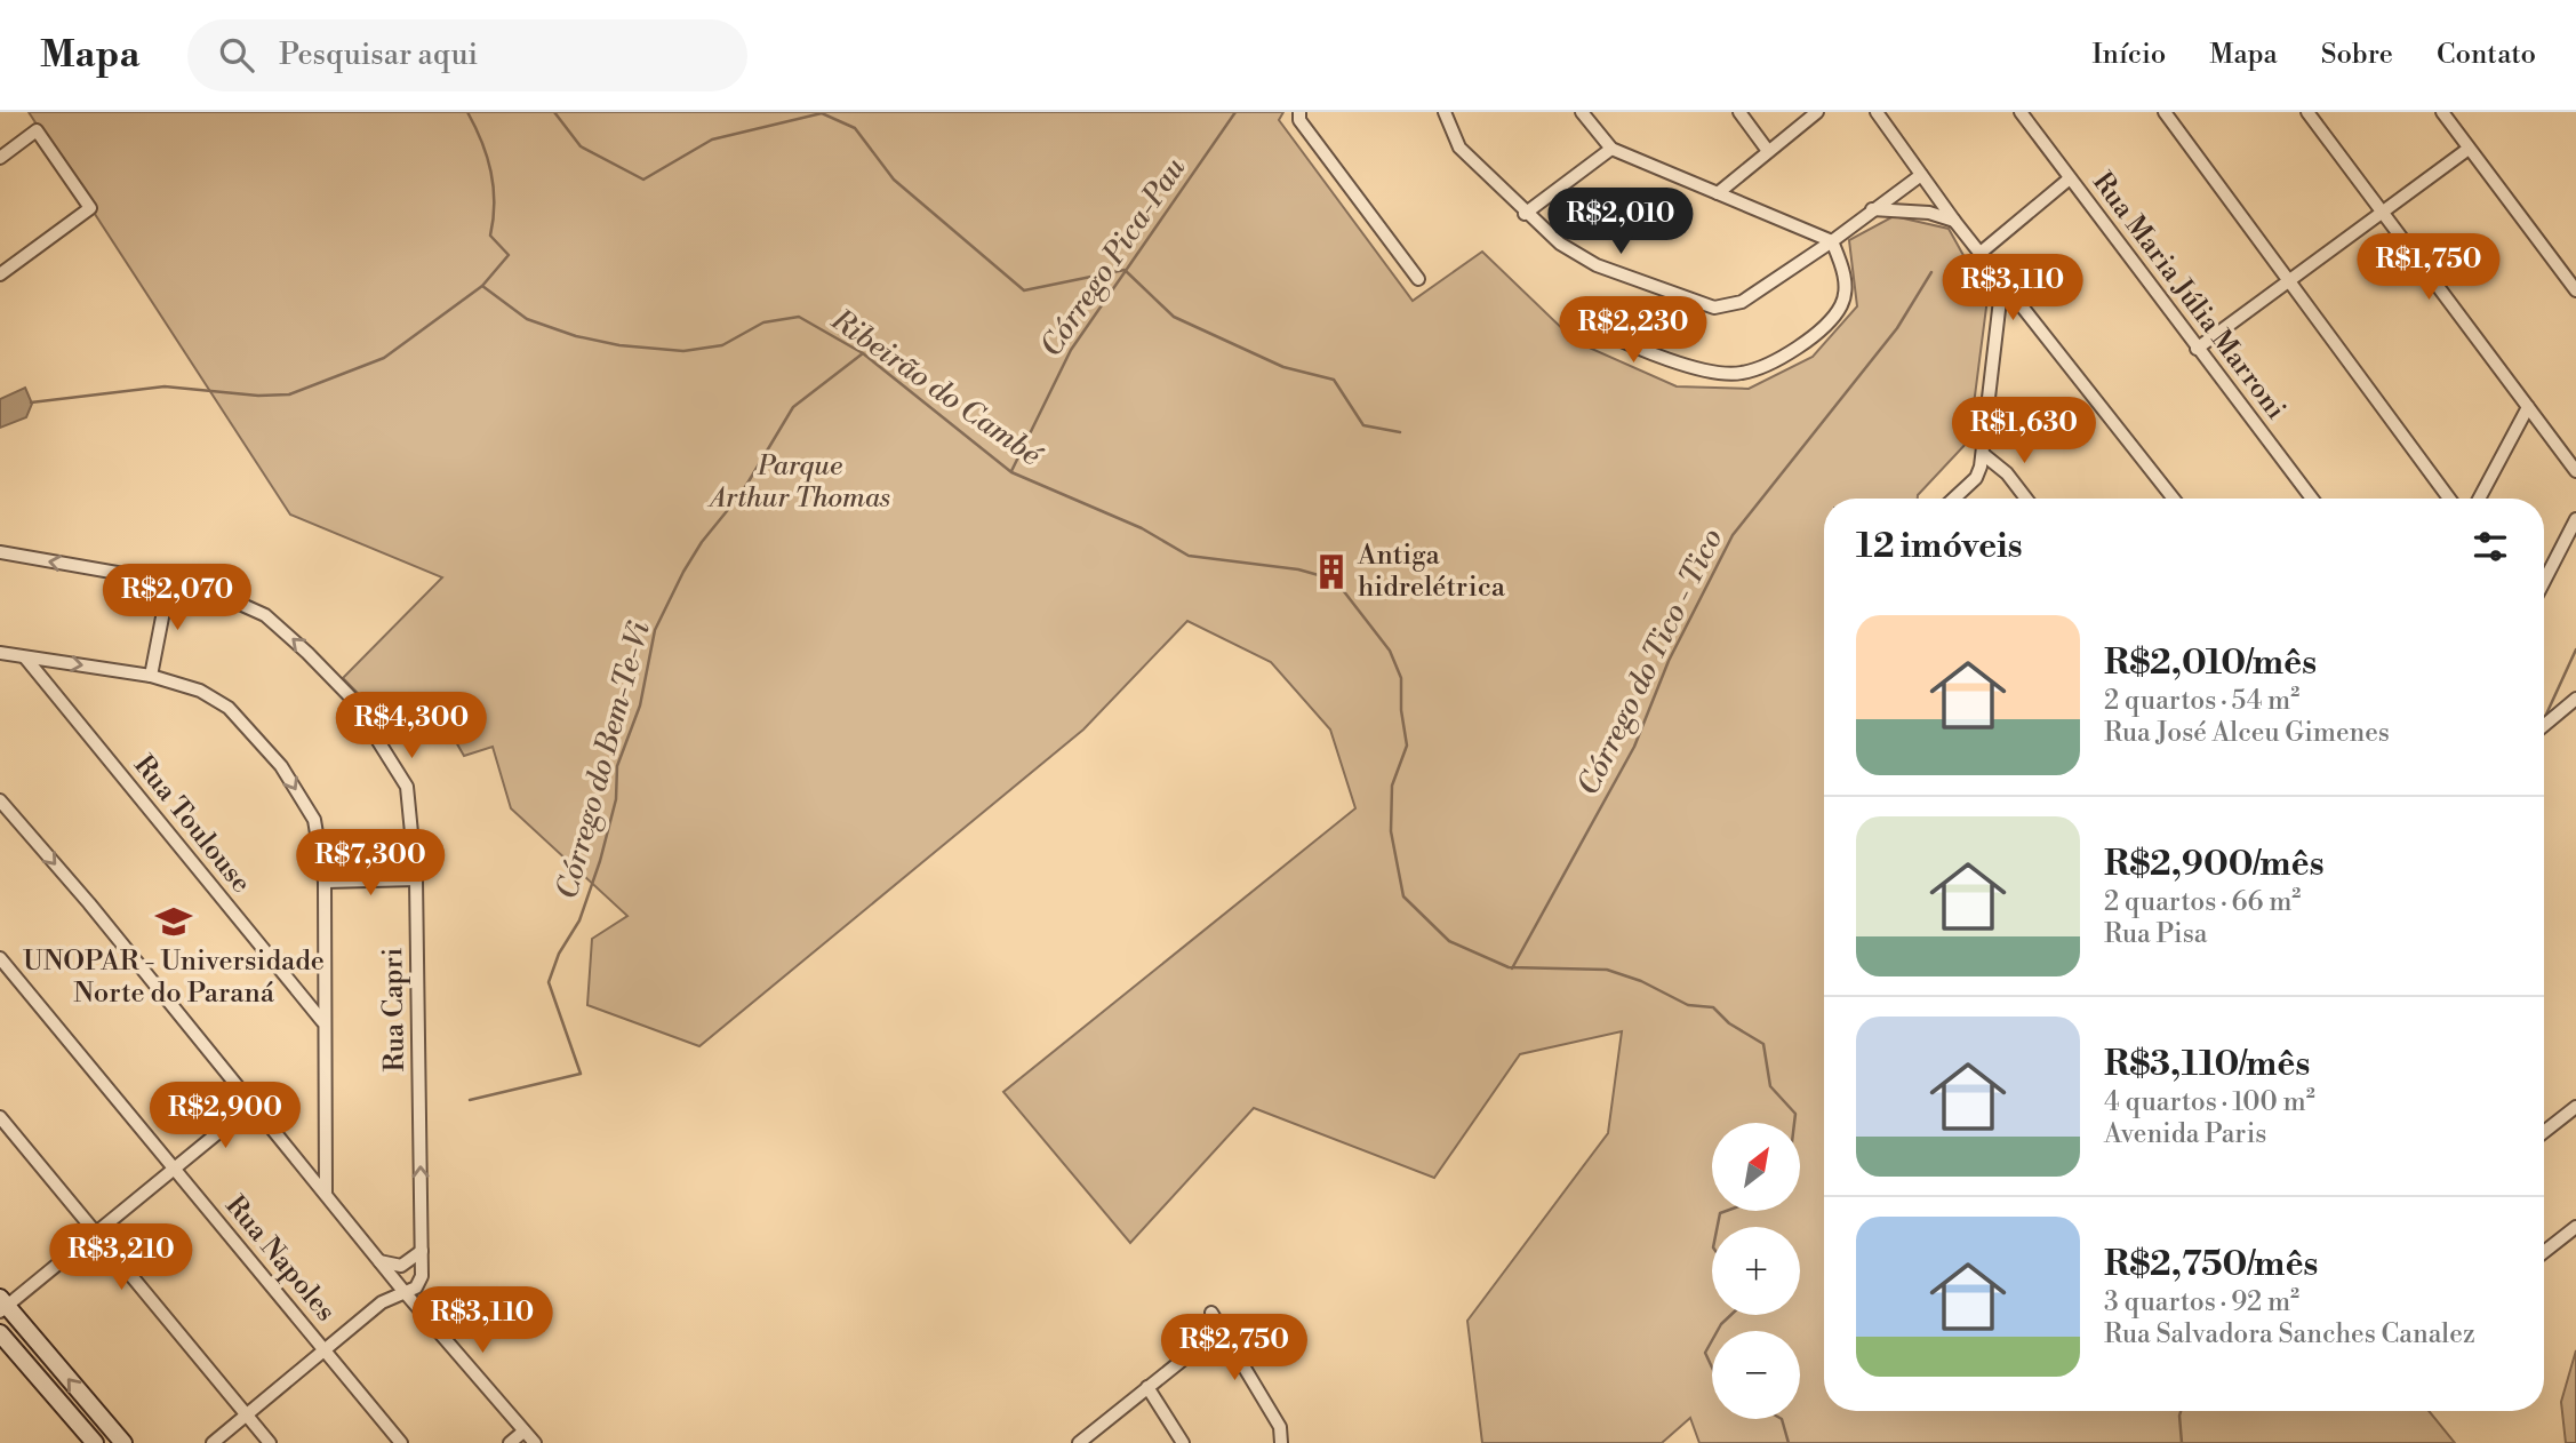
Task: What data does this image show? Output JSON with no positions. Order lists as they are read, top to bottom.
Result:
{
  "streets": {
    "street": [
      "Rua Maria Júlia Marroni",
      "Rua Toulouse",
      "Rua Capri",
      "Rua Napoles"
    ]
  },
  "crossings": [
    ["Rua Capri", "Rua Napoles"]
  ],
  "water": [
    "Córrego Pica-Pau",
    "Ribeirão do Cambé",
    "Córrego do Tico - Tico",
    "Córrego do Bem-Te-Vi"
  ],
  "parks": ["Parque Arthur Thomas"],
  "places": {
    "building": ["Antiga hidrelétrica"],
    "school or university": ["UNOPAR - Universidade Norte do Paraná"]
  },
  "north": "top right",
  "page": {
    "header": "Mapa",
    "search": "Pesquisar aqui",
    "nav": [
      "Início",
      "Mapa",
      "Sobre",
      "Contato"
    ],
    "price": [
      "R$2,010",
      "R$1,750",
      "R$3,110",
      "R$2,230",
      "R$1,630",
      "R$2,070",
      "R$4,300",
      "R$7,300",
      "R$2,900",
      "R$3,210",
      "R$3,110",
      "R$2,750"
    ],
    "heading": "12 imóveis",
    "list": [
      {
        "name": "R$2,010/mês",
        "note": "2 quartos · 54 m² · Rua José Alceu Gimenes"
      },
      {
        "name": "R$2,900/mês",
        "note": "2 quartos · 66 m² · Rua Pisa"
      },
      {
        "name": "R$3,110/mês",
        "note": "4 quartos · 100 m² · Avenida Paris"
      },
      {
        "name": "R$2,750/mês",
        "note": "3 quartos · 92 m² · Rua Salvadora Sanches Canalez"
      }
    ],
    "map_buttons": ["+", "−"]
  }
}
